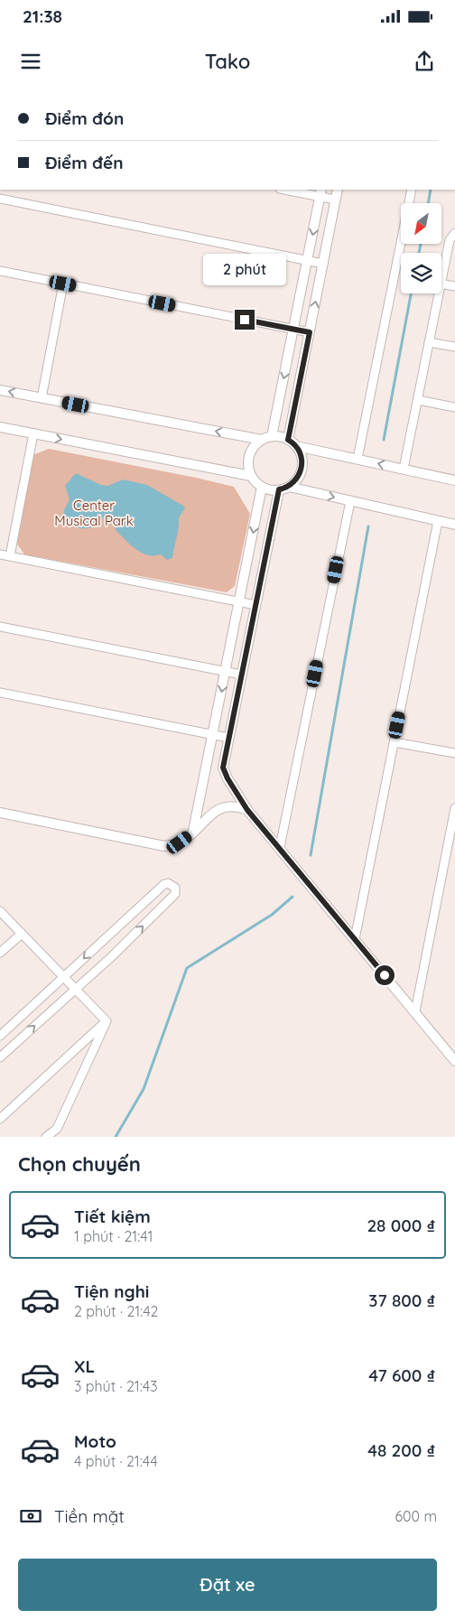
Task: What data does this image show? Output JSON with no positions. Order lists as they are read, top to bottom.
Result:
{
  "parks": ["Center Musical Park"],
  "north": "bottom left",
  "page": {
    "status": "21:38",
    "header": "Tako",
    "banner": ["Điểm đón", "Điểm đến"],
    "bubble": "2 phút",
    "heading": "Chọn chuyến",
    "list": [
      {
        "name": "Tiết kiệm",
        "note": "1 phút · 21:41",
        "value": "28 000 ₫"
      },
      {
        "name": "Tiện nghi",
        "note": "2 phút · 21:42",
        "value": "37 800 ₫"
      },
      {
        "name": "XL",
        "note": "3 phút · 21:43",
        "value": "47 600 ₫"
      },
      {
        "name": "Moto",
        "note": "4 phút · 21:44",
        "value": "48 200 ₫"
      }
    ],
    "pay": ["Tiền mặt", "600 m"],
    "buttons": "Đặt xe"
  }
}
